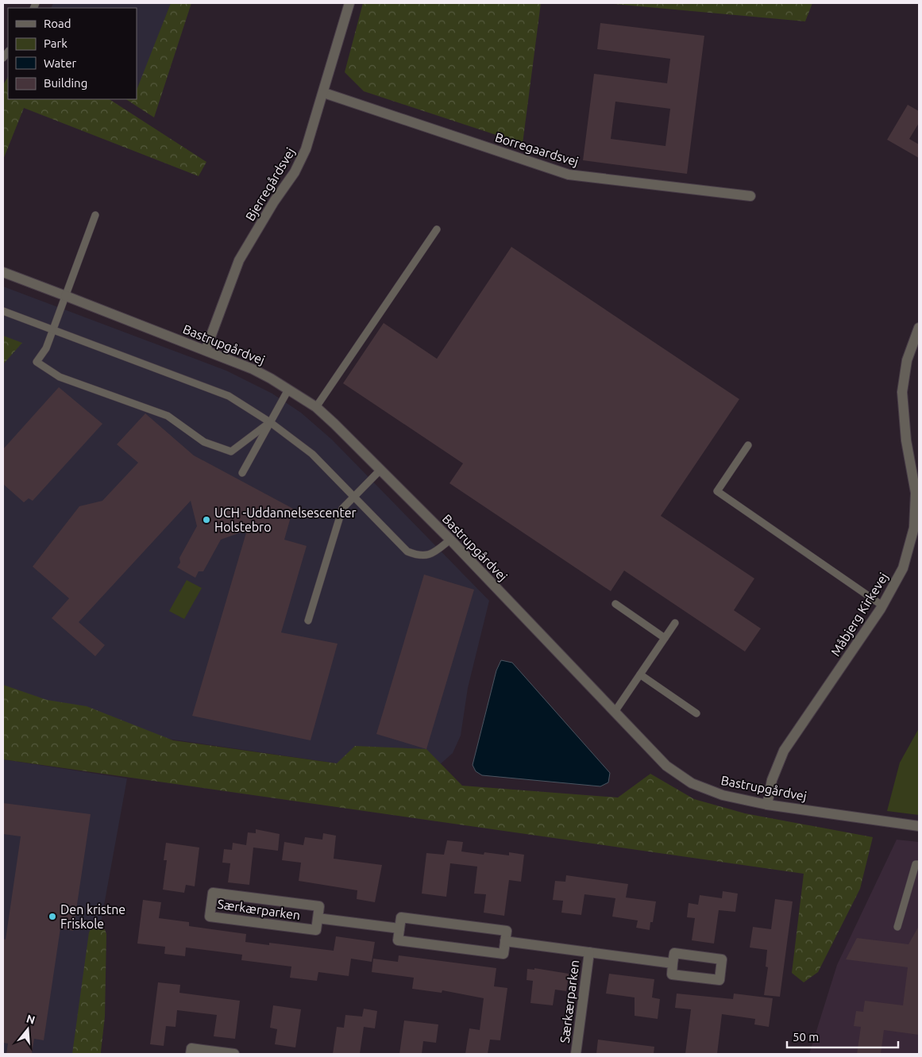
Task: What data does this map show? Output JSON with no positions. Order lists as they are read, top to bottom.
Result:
{
  "streets": {
    "street": [
      "Borregaardsvej",
      "Bjerregårdsvej",
      "Bastrupgårdvej",
      "Måbjerg Kirkevej",
      "Særkærparken"
    ]
  },
  "crossings": [
    ["Borregaardsvej", "Bjerregårdsvej"],
    ["Bjerregårdsvej", "Bastrupgårdvej"],
    ["Bastrupgårdvej", "Måbjerg Kirkevej"]
  ],
  "places": ["UCH -Uddannelsescenter Holstebro", "Den kristne Friskole"],
  "legend": [
    "Road",
    "Park",
    "Water",
    "Building"
  ],
  "scale_bar": "50 m",
  "north": "top"
}
